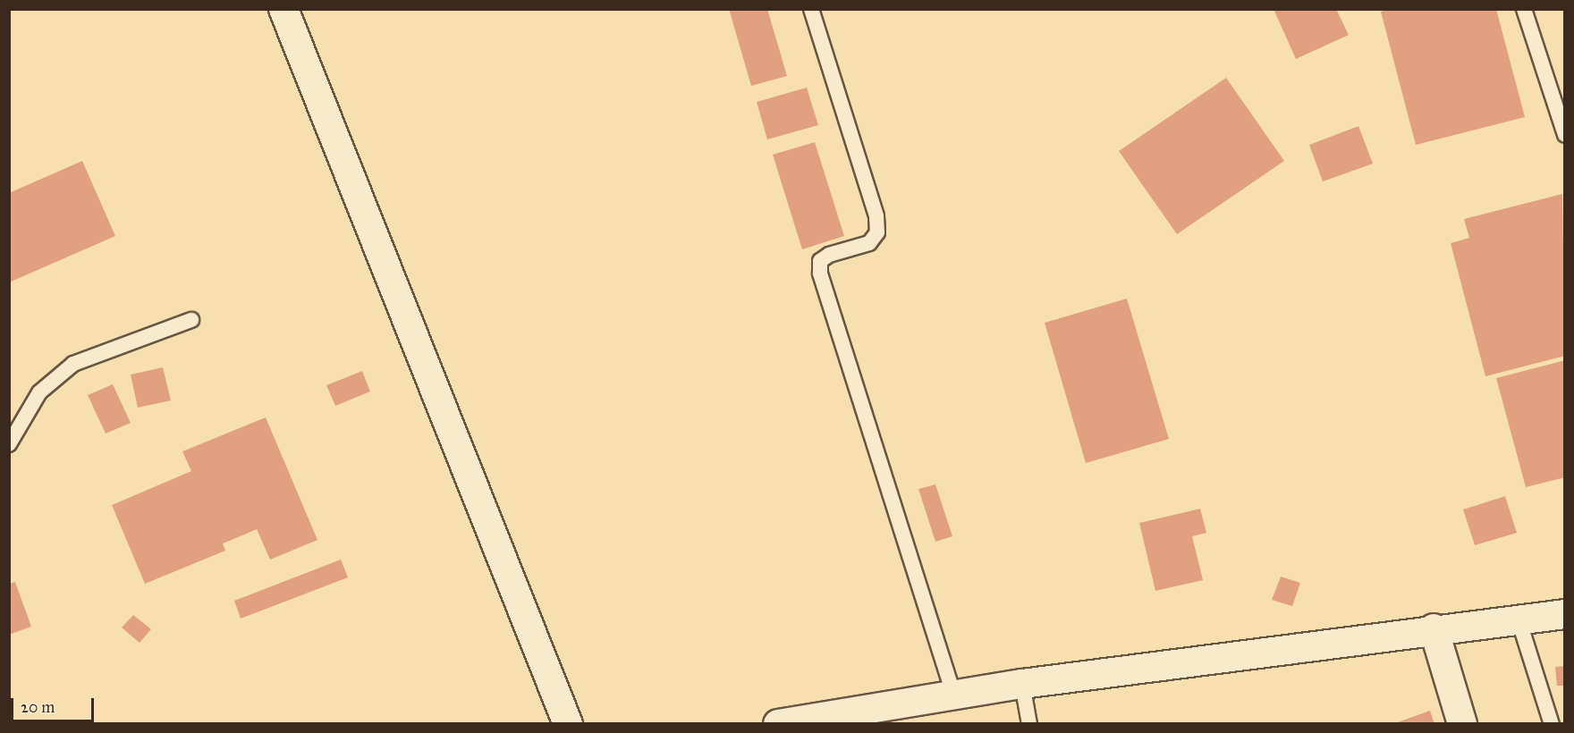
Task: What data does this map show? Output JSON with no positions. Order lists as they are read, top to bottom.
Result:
{
  "scale_bar": "20 m"
}
